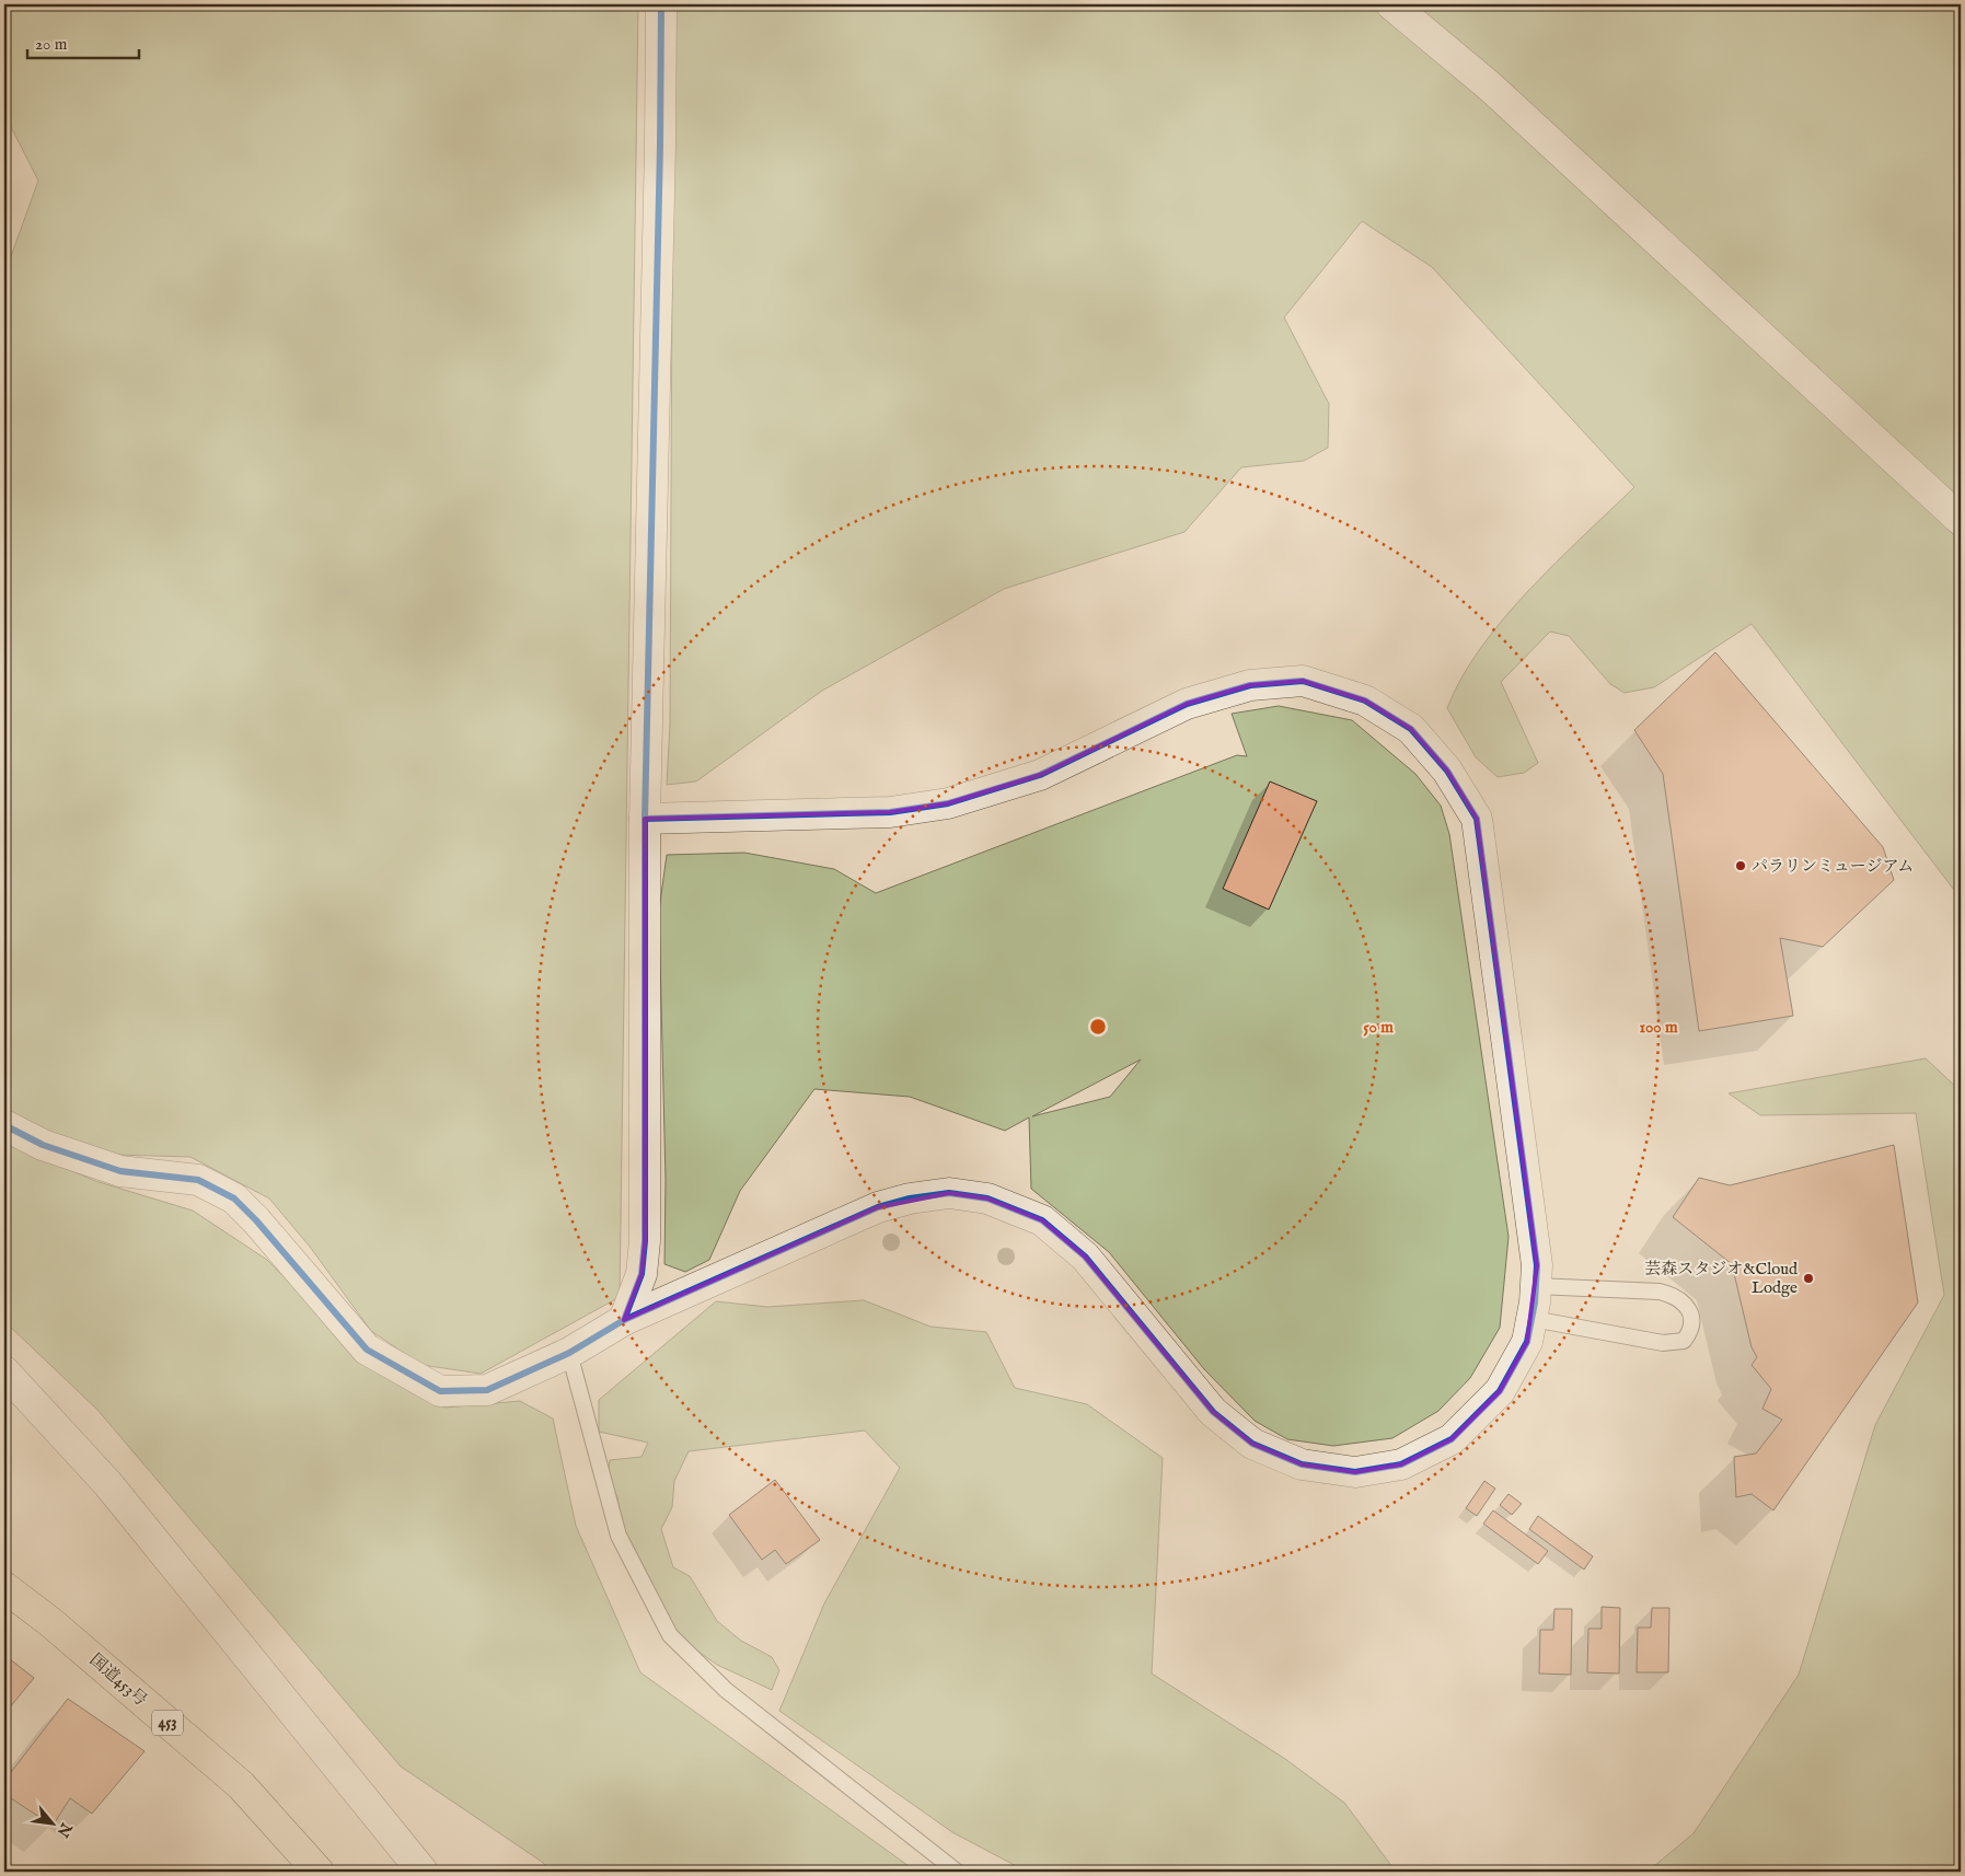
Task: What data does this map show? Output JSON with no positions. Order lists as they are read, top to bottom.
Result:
{
  "streets": {
    "highway": ["国道453号", "453"]
  },
  "places": ["パラリンミュージアム", "芸森スタジオ&Cloud Lodge"],
  "scale_bar": "20 m",
  "north": "bottom right",
  "rings": ["50 m", "100 m"]
}
